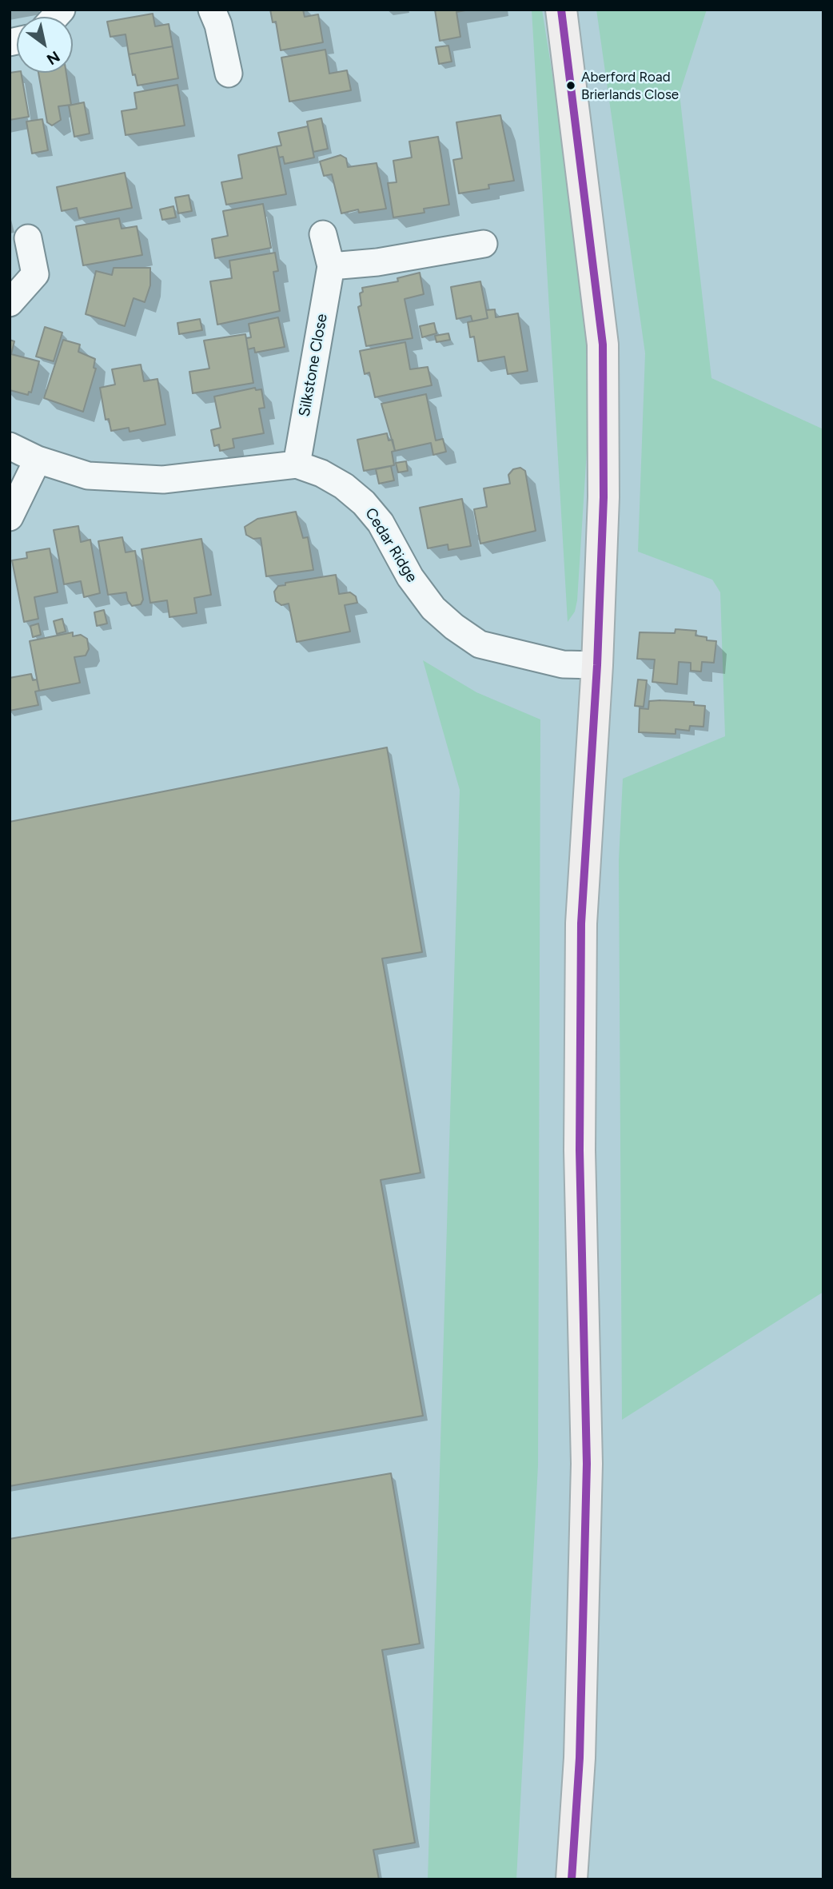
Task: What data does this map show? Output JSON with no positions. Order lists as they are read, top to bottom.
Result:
{
  "streets": {
    "street": ["Silkstone Close", "Cedar Ridge"]
  },
  "crossings": [
    ["Silkstone Close", "Cedar Ridge"]
  ],
  "places": ["Aberford Road Brierlands Close"],
  "north": "bottom right"
}
